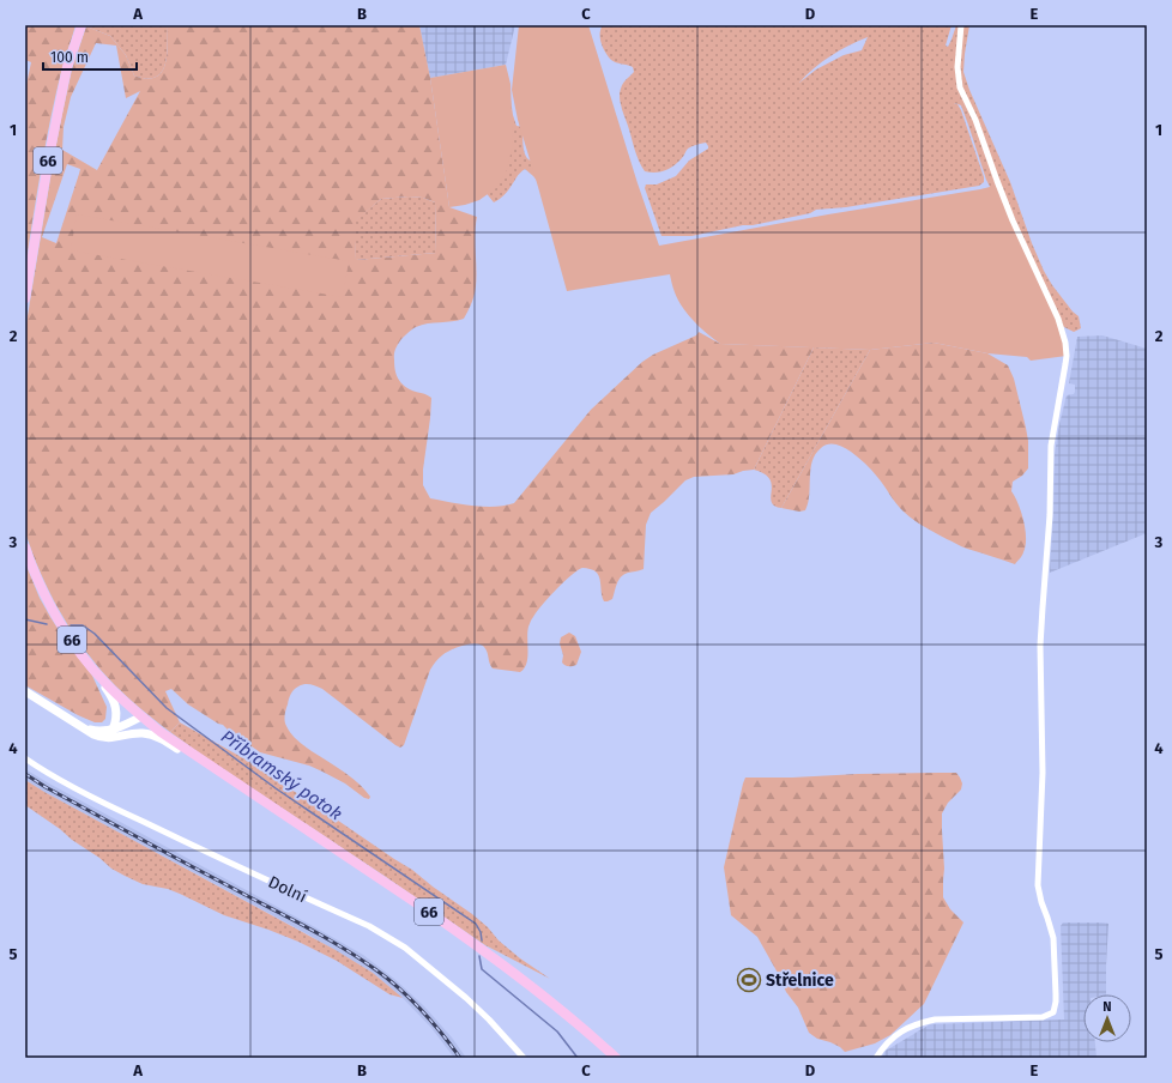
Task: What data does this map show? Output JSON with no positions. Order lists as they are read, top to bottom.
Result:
{
  "streets": {
    "main road": ["66"],
    "street": ["Dolní"]
  },
  "water": ["Příbramský potok"],
  "places": {
    "sports": ["Střelnice"]
  },
  "scale_bar": "100 m",
  "north": "top",
  "grid": {
    "columns": [
      "A",
      "B",
      "C",
      "D",
      "E"
    ],
    "rows": [
      "1",
      "2",
      "3",
      "4",
      "5"
    ]
  }
}
